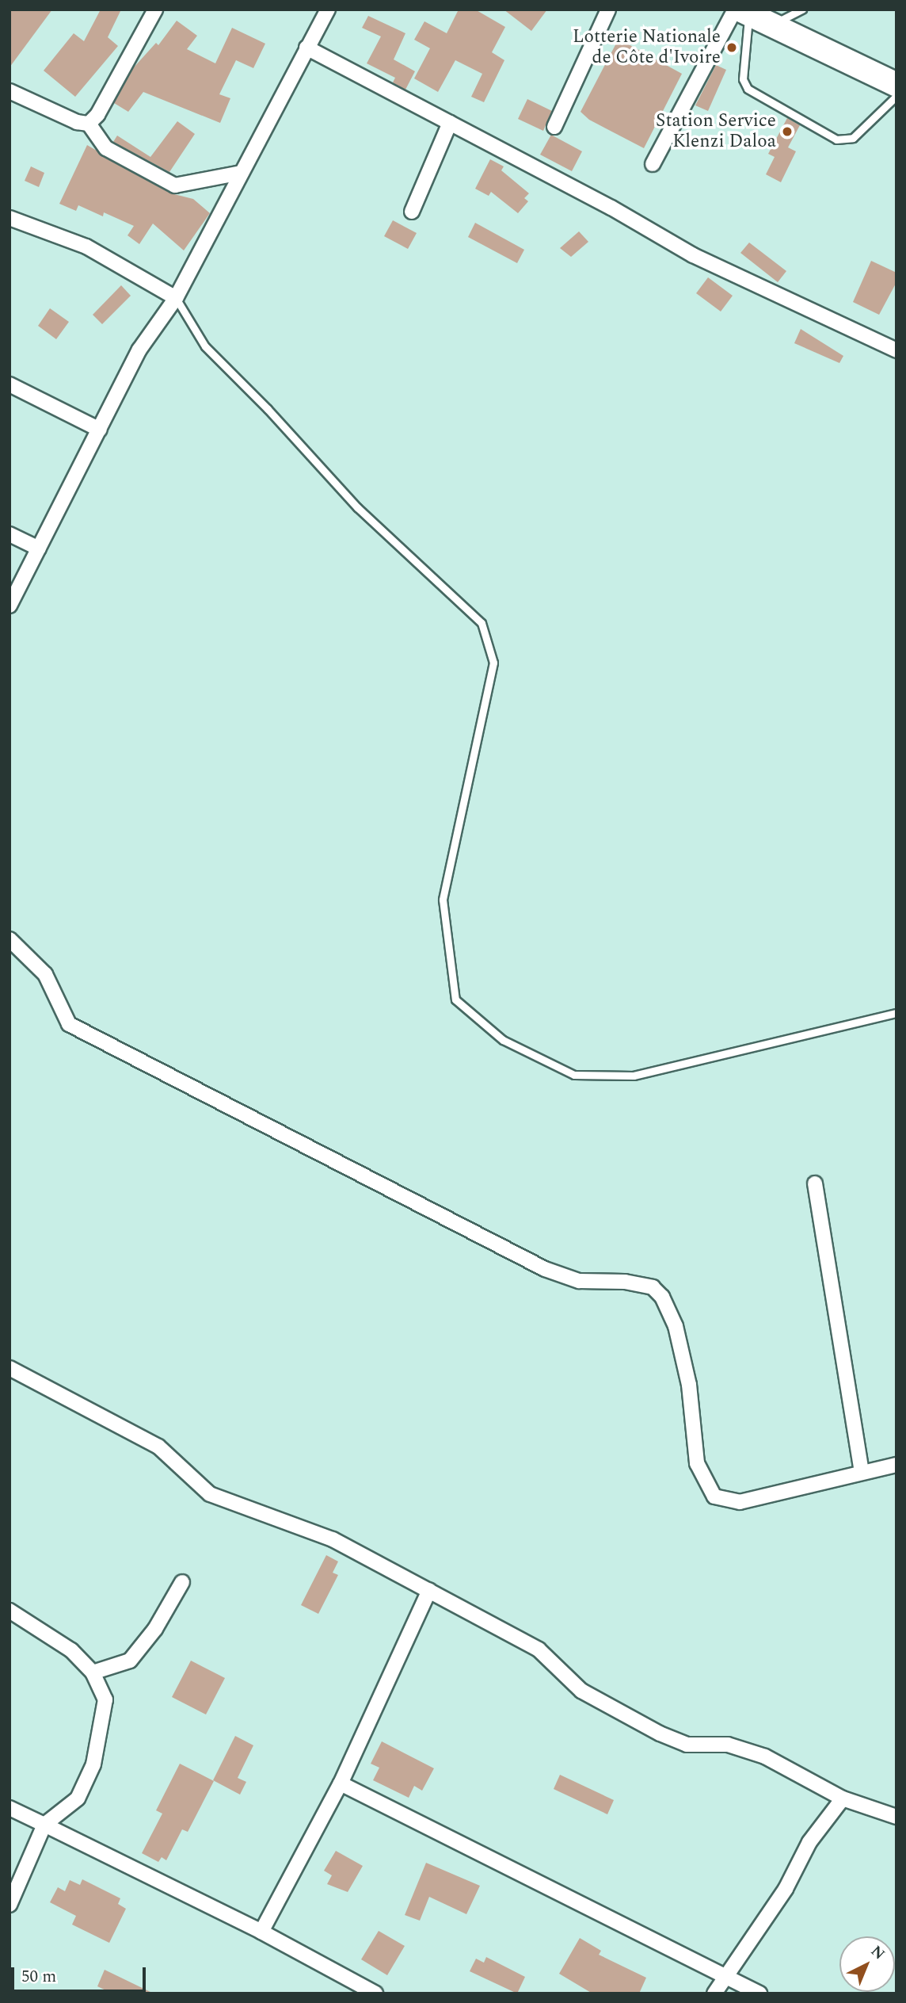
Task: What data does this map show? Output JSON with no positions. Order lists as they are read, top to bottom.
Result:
{
  "places": ["Lotterie Nationale de Côte d'Ivoire", "Station Service Klenzi Daloa"],
  "scale_bar": "50 m",
  "north": "top right"
}
